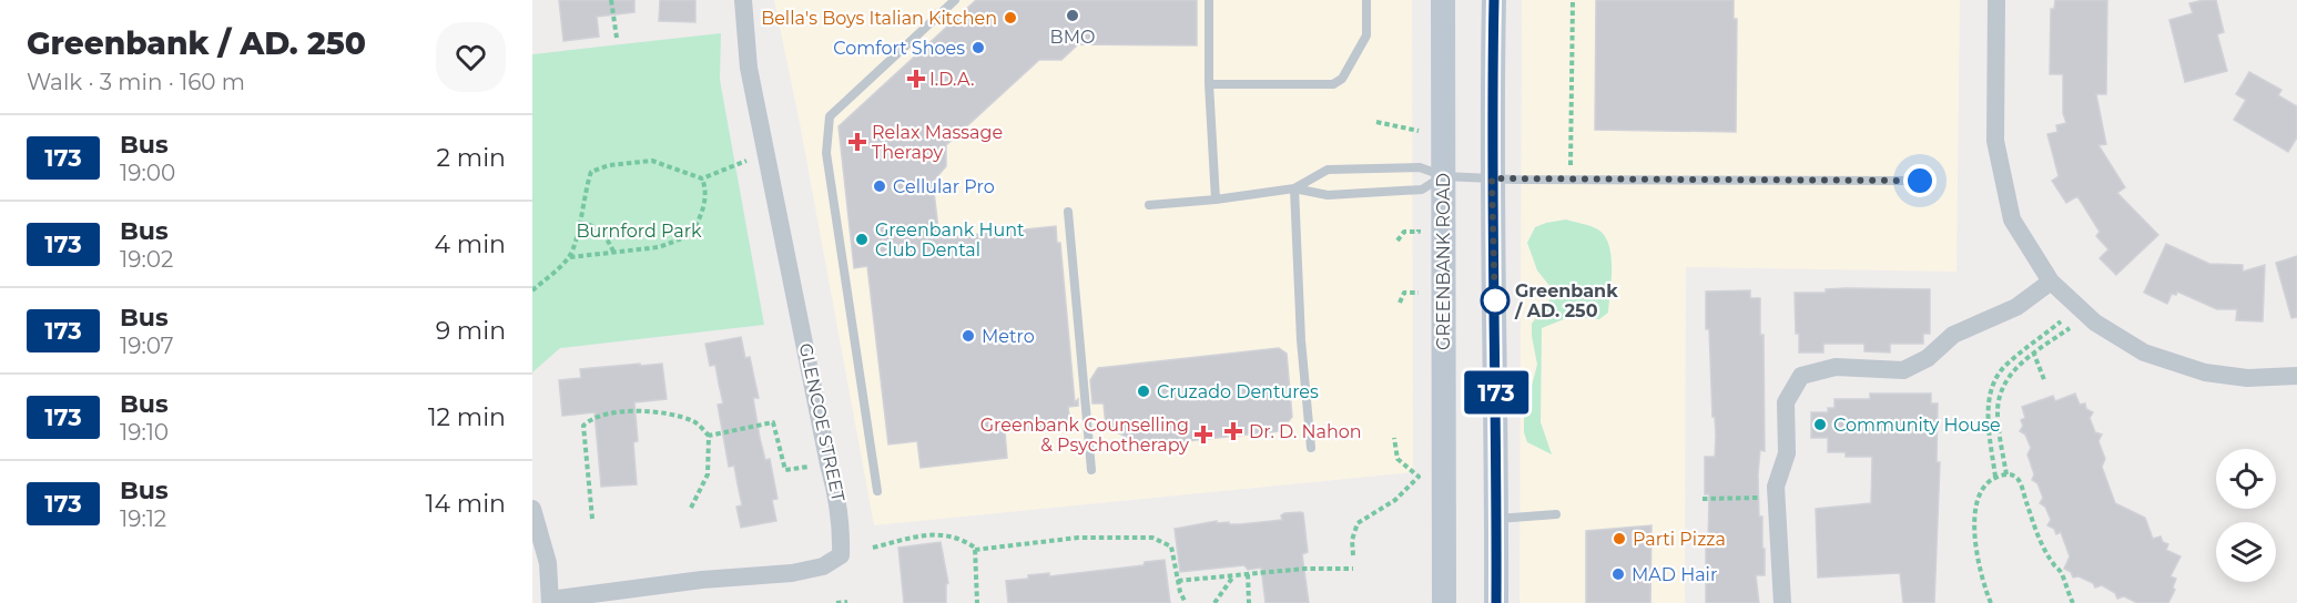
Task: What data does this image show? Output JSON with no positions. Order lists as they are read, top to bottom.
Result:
{
  "streets": {
    "main road": ["GREENBANK ROAD"],
    "street": ["GLENCOE STREET"]
  },
  "parks": ["Burnford Park"],
  "places": {
    "other": [
      "BMO",
      "Bella's Boys Italian Kitchen",
      "Comfort Shoes",
      "Cellular Pro",
      "Greenbank Hunt Club Dental",
      "Greenbank / AD. 250",
      "Metro",
      "Cruzado Dentures",
      "Community House",
      "Parti Pizza",
      "MAD Hair"
    ],
    "health": [
      "I.D.A.",
      "Relax Massage Therapy",
      "Dr. D. Nahon",
      "Greenbank Counselling & Psychotherapy"
    ]
  },
  "lines": ["bus line 173"],
  "page": {
    "heading": ["Greenbank / AD. 250", "Walk · 3 min · 160 m"],
    "on_map": "173",
    "list": [
      {
        "mark": "173",
        "name": "Bus",
        "note": "19:00",
        "value": "2 min"
      },
      {
        "mark": "173",
        "name": "Bus",
        "note": "19:02",
        "value": "4 min"
      },
      {
        "mark": "173",
        "name": "Bus",
        "note": "19:07",
        "value": "9 min"
      },
      {
        "mark": "173",
        "name": "Bus",
        "note": "19:10",
        "value": "12 min"
      },
      {
        "mark": "173",
        "name": "Bus",
        "note": "19:12",
        "value": "14 min"
      }
    ]
  }
}
